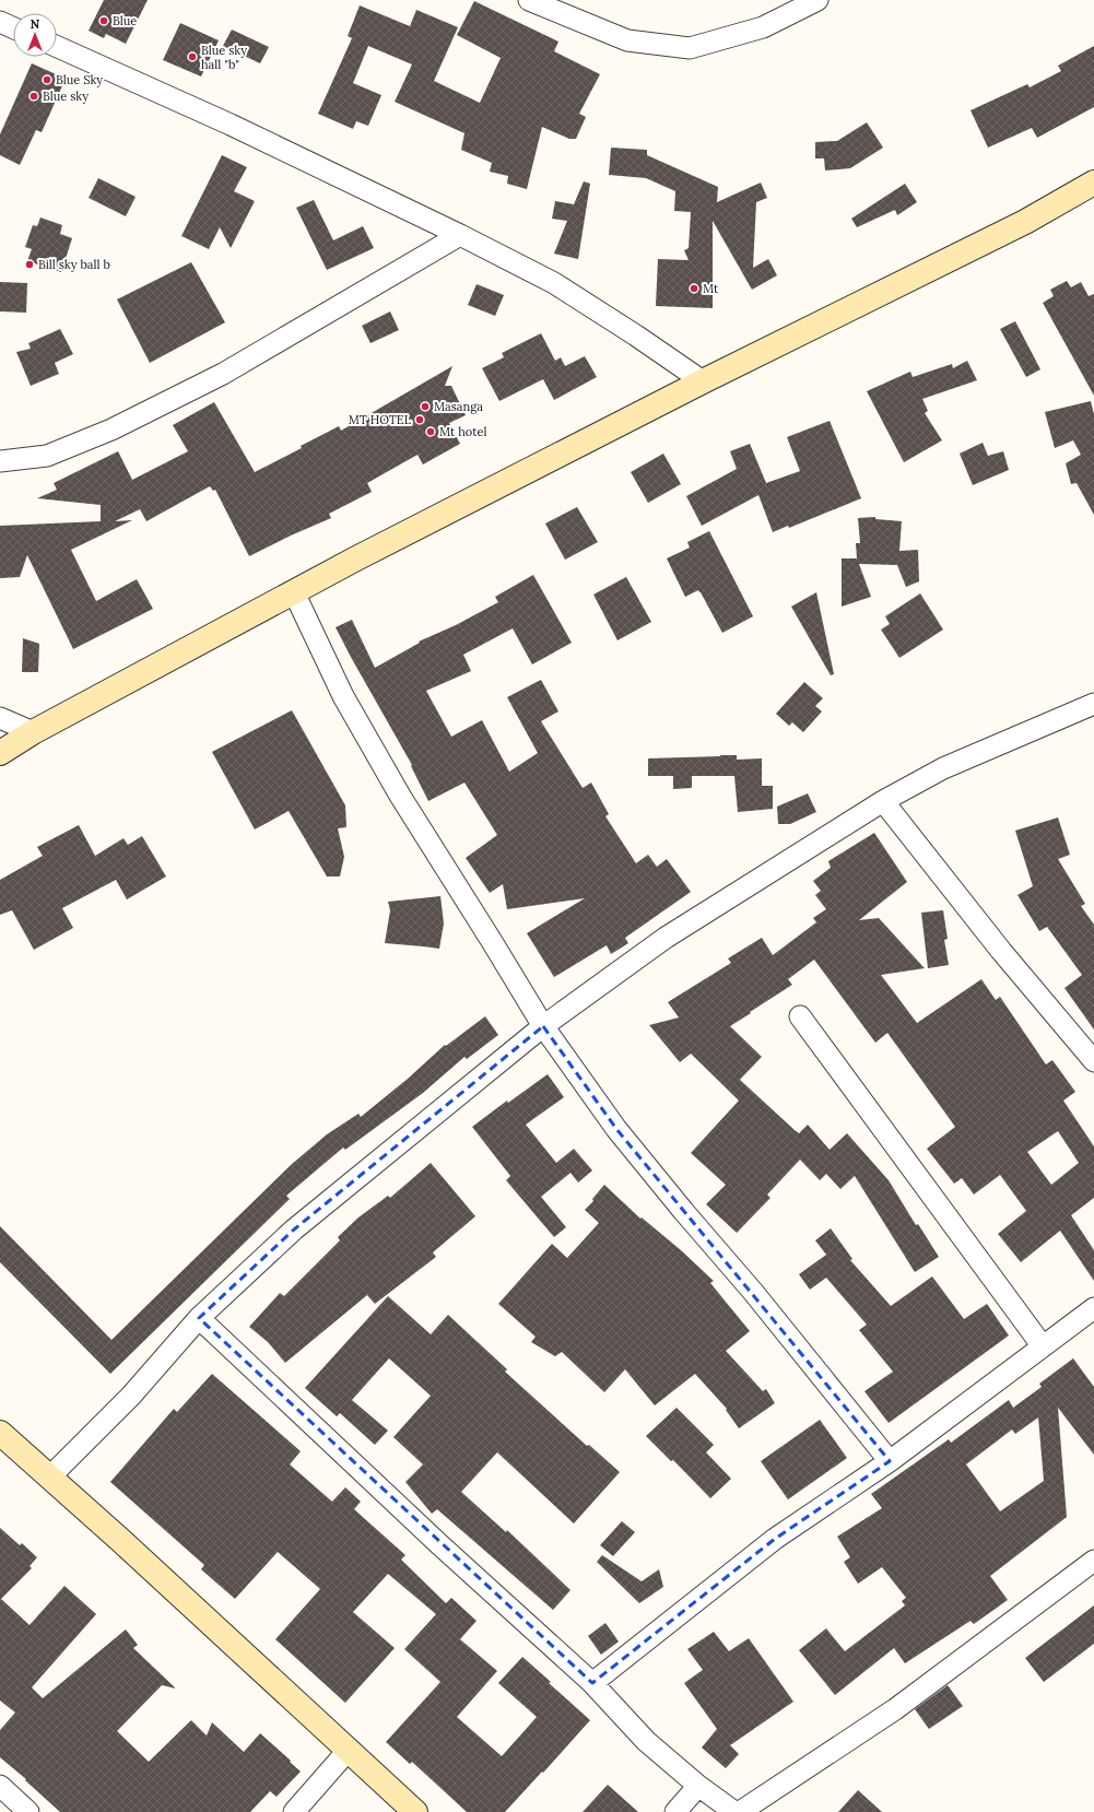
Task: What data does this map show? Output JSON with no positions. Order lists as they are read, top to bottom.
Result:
{
  "places": [
    "Blue",
    "Blue sky hall \"b\"",
    "Blue Sky",
    "Blue sky",
    "Bill sky ball b",
    "Mt",
    "Masanga",
    "MT HOTEL",
    "Mt hotel"
  ],
  "north": "top"
}
